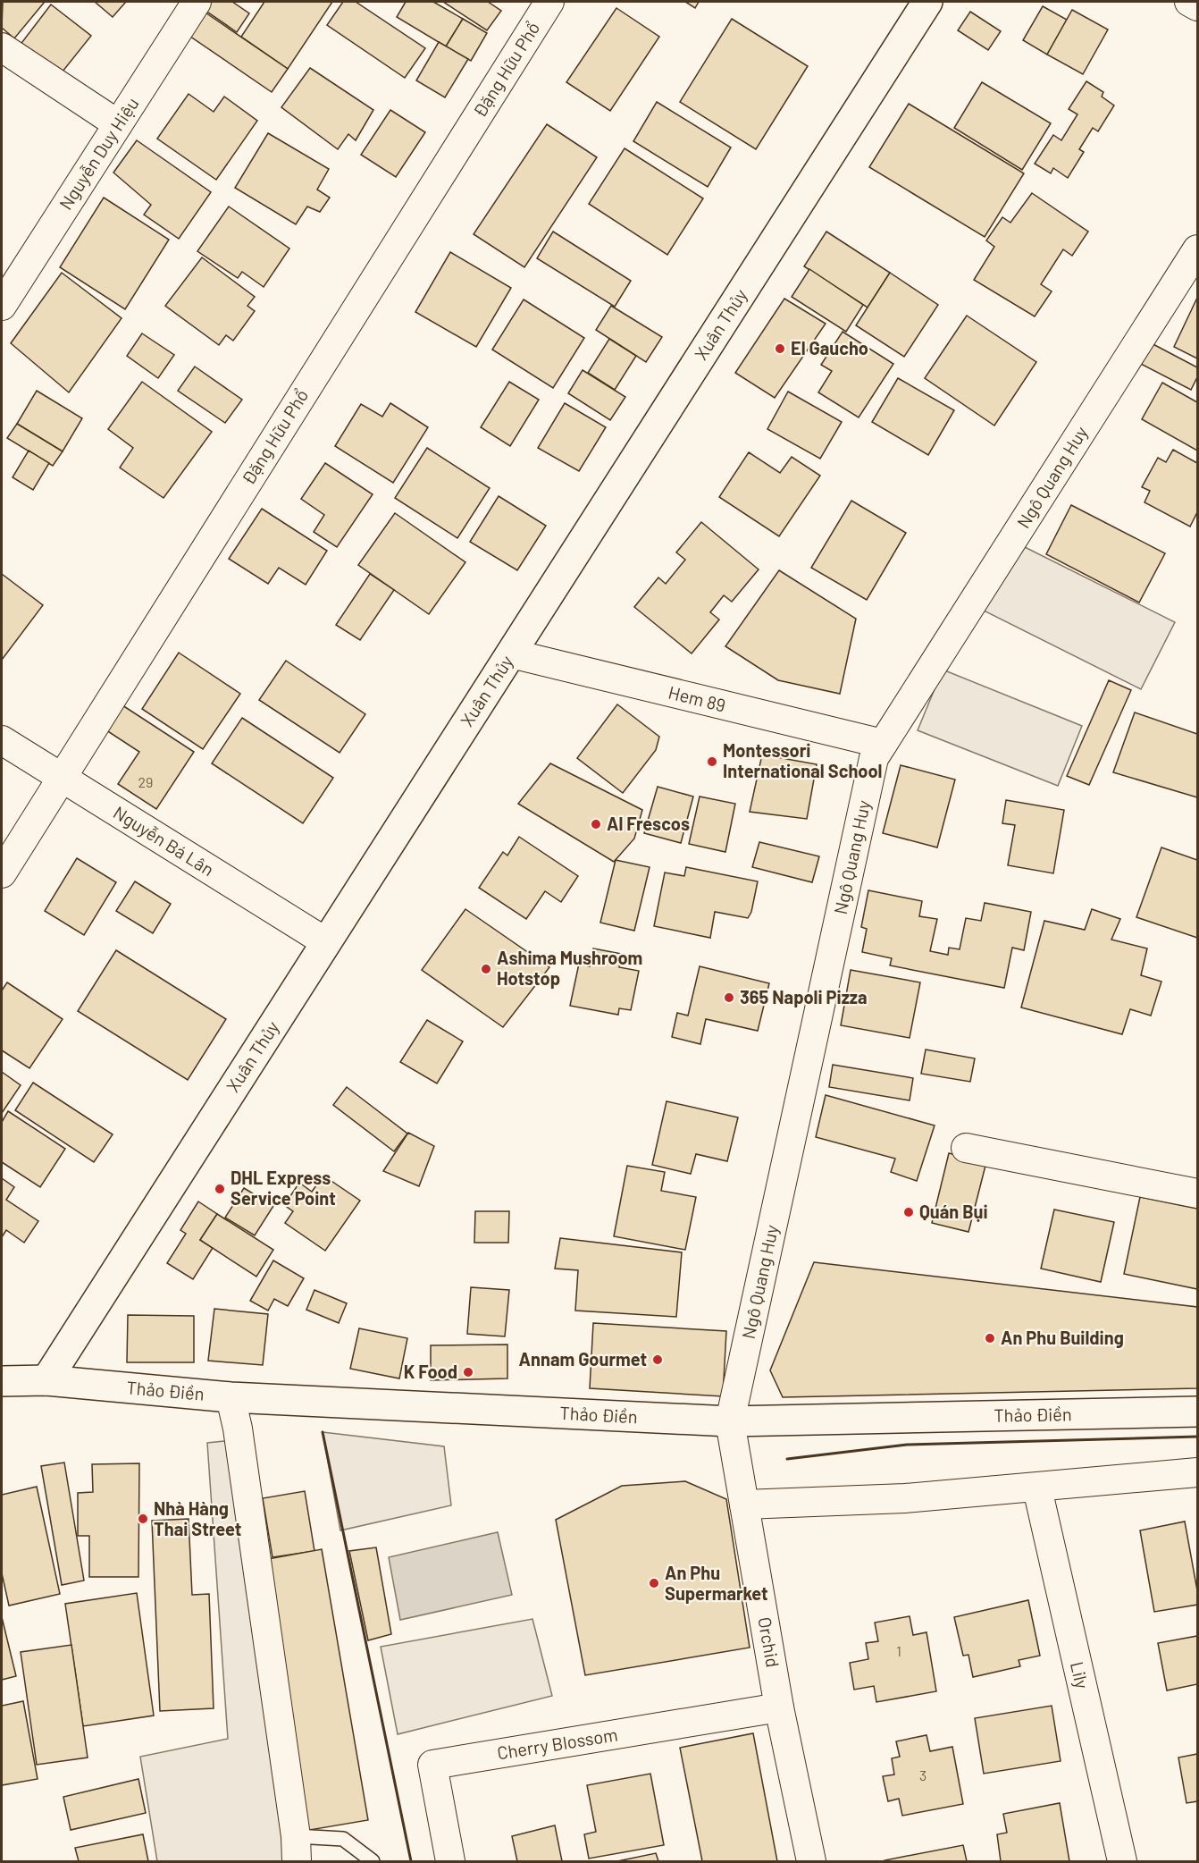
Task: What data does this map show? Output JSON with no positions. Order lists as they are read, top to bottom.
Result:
{
  "streets": {
    "street": [
      "Đặng Hữu Phổ",
      "Nguyễn Duy Hiệu",
      "Xuân Thủy",
      "Ngô Quang Huy",
      "Hem 89",
      "Nguyễn Bá Lân",
      "Thảo Điền",
      "Orchid",
      "Lily",
      "Cherry Blossom"
    ]
  },
  "crossings": [
    ["Đặng Hữu Phổ", "Nguyễn Bá Lân"],
    ["Xuân Thủy", "Hem 89"],
    ["Xuân Thủy", "Nguyễn Bá Lân"],
    ["Xuân Thủy", "Thảo Điền"],
    ["Ngô Quang Huy", "Hem 89"],
    ["Ngô Quang Huy", "Thảo Điền"],
    ["Ngô Quang Huy", "Orchid"],
    ["Thảo Điền", "Orchid"],
    ["Orchid", "Cherry Blossom"]
  ],
  "places": [
    "El Gaucho",
    "Montessori International School",
    "Al Frescos",
    "Ashima Mushroom Hotstop",
    "365 Napoli Pizza",
    "DHL Express Service Point",
    "Quán Bụi",
    "An Phu Building",
    "Annam Gourmet",
    "K Food",
    "Nhà Hàng Thai Street",
    "An Phu Supermarket"
  ],
  "house_numbers": ["29", "1", "3"]
}
